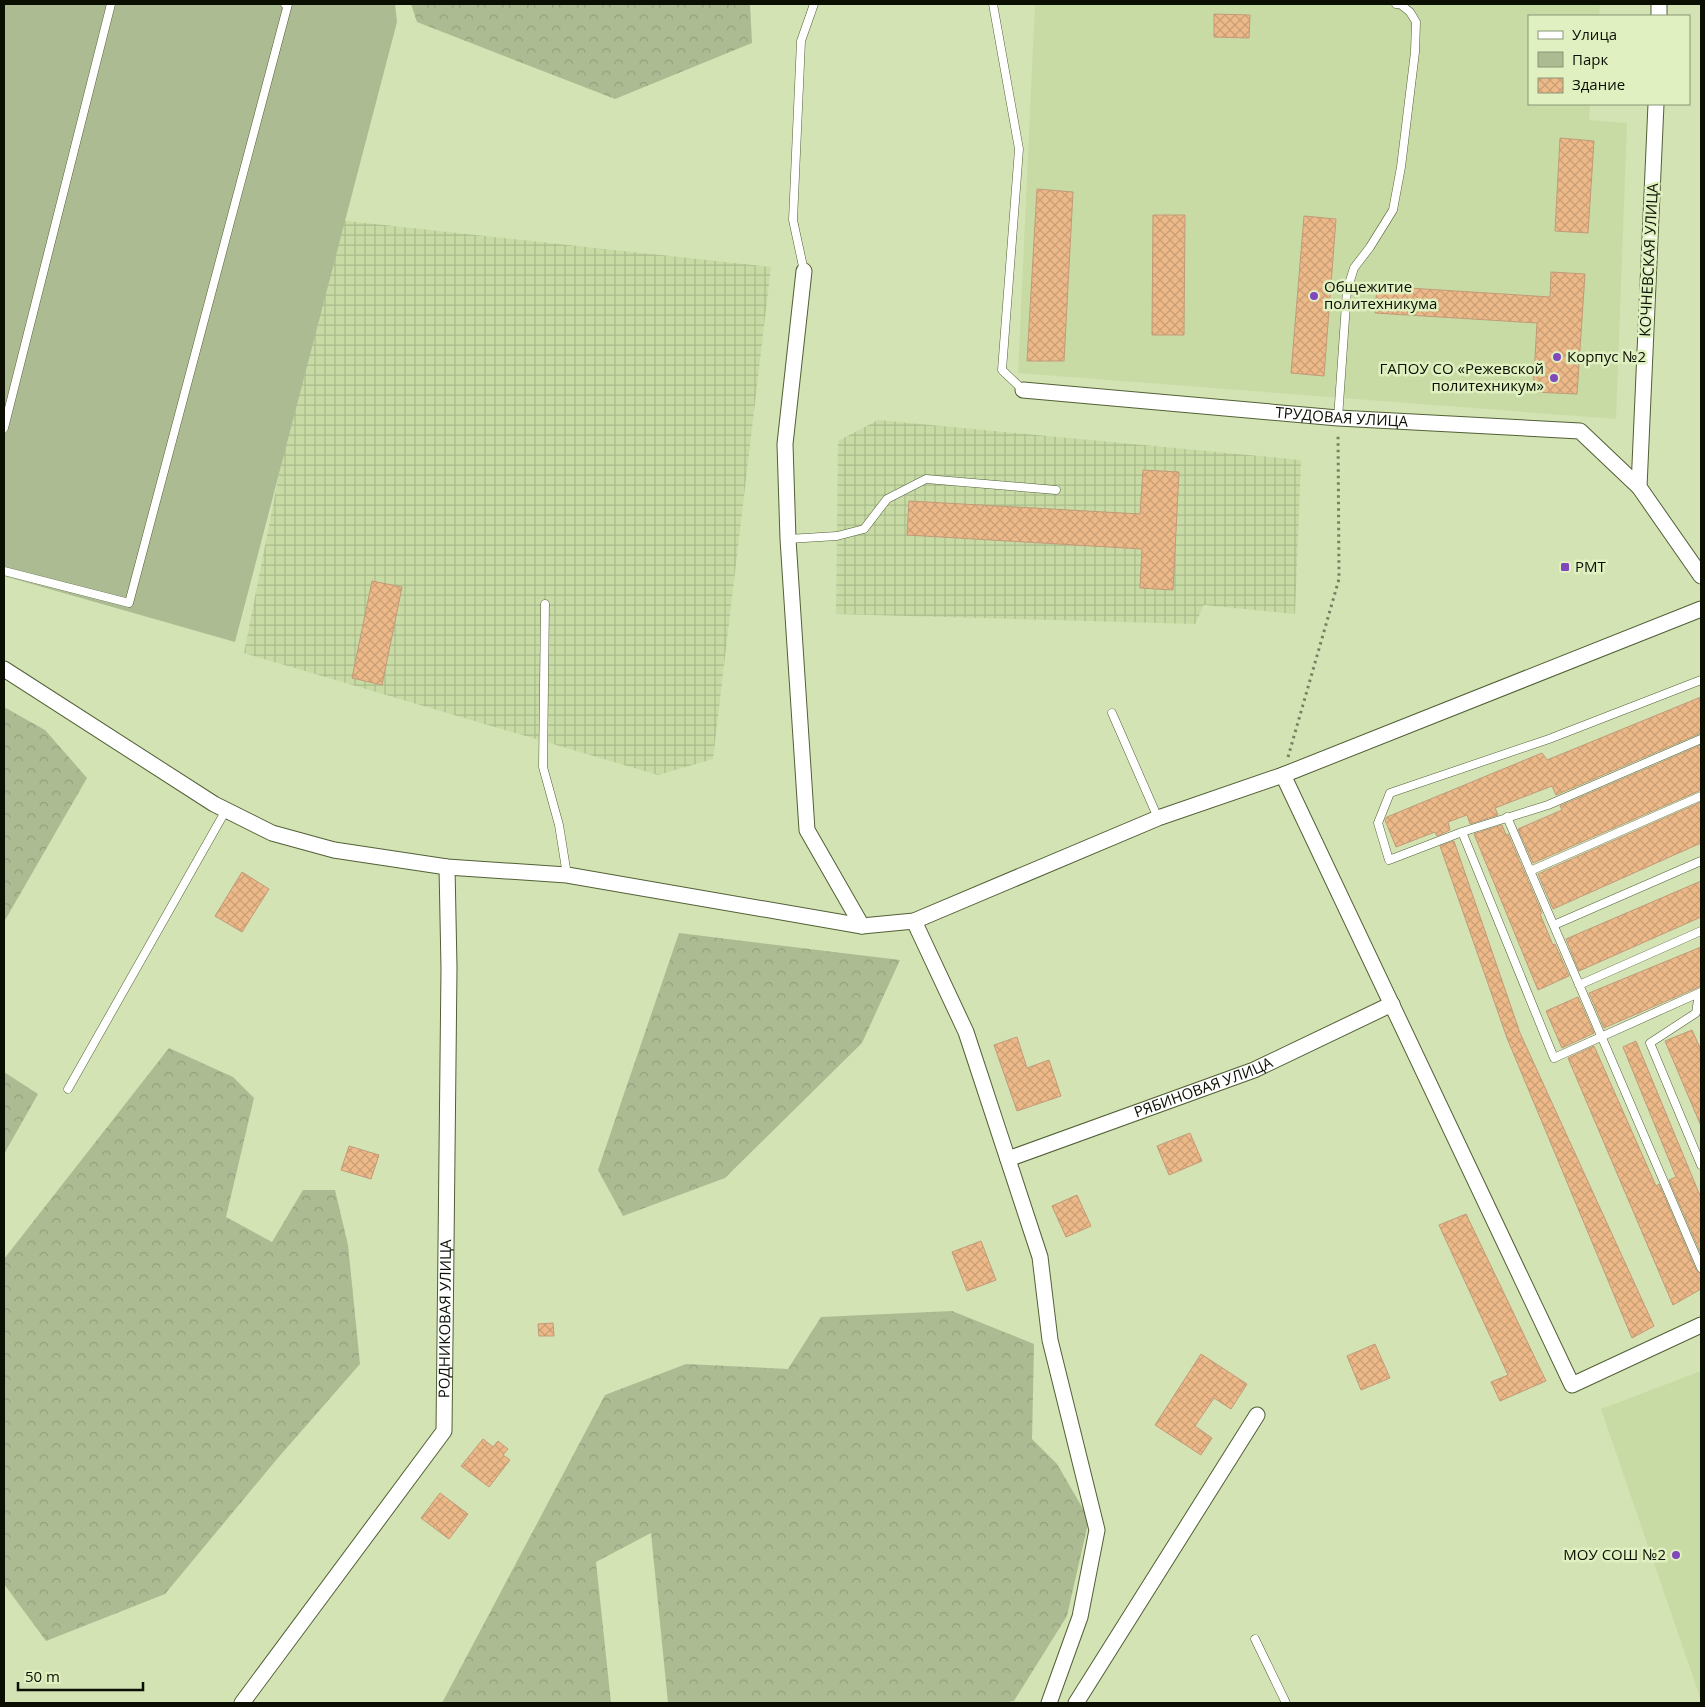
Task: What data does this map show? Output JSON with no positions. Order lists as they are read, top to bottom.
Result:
{
  "streets": {
    "street": [
      "КОЧНЕВСКАЯ УЛИЦА",
      "ТРУДОВАЯ УЛИЦА",
      "РЯБИНОВАЯ УЛИЦА",
      "РОДНИКОВАЯ УЛИЦА"
    ]
  },
  "crossings": [
    ["КОЧНЕВСКАЯ УЛИЦА", "ТРУДОВАЯ УЛИЦА"]
  ],
  "places": {
    "other": [
      "Общежитие политехникума",
      "Корпус №2",
      "ГАПОУ СО «Режевской политехникум»",
      "МОУ СОШ №2"
    ],
    "transit": ["РМТ"]
  },
  "legend": ["Улица", "Парк", "Здание"],
  "scale_bar": "50 m"
}
